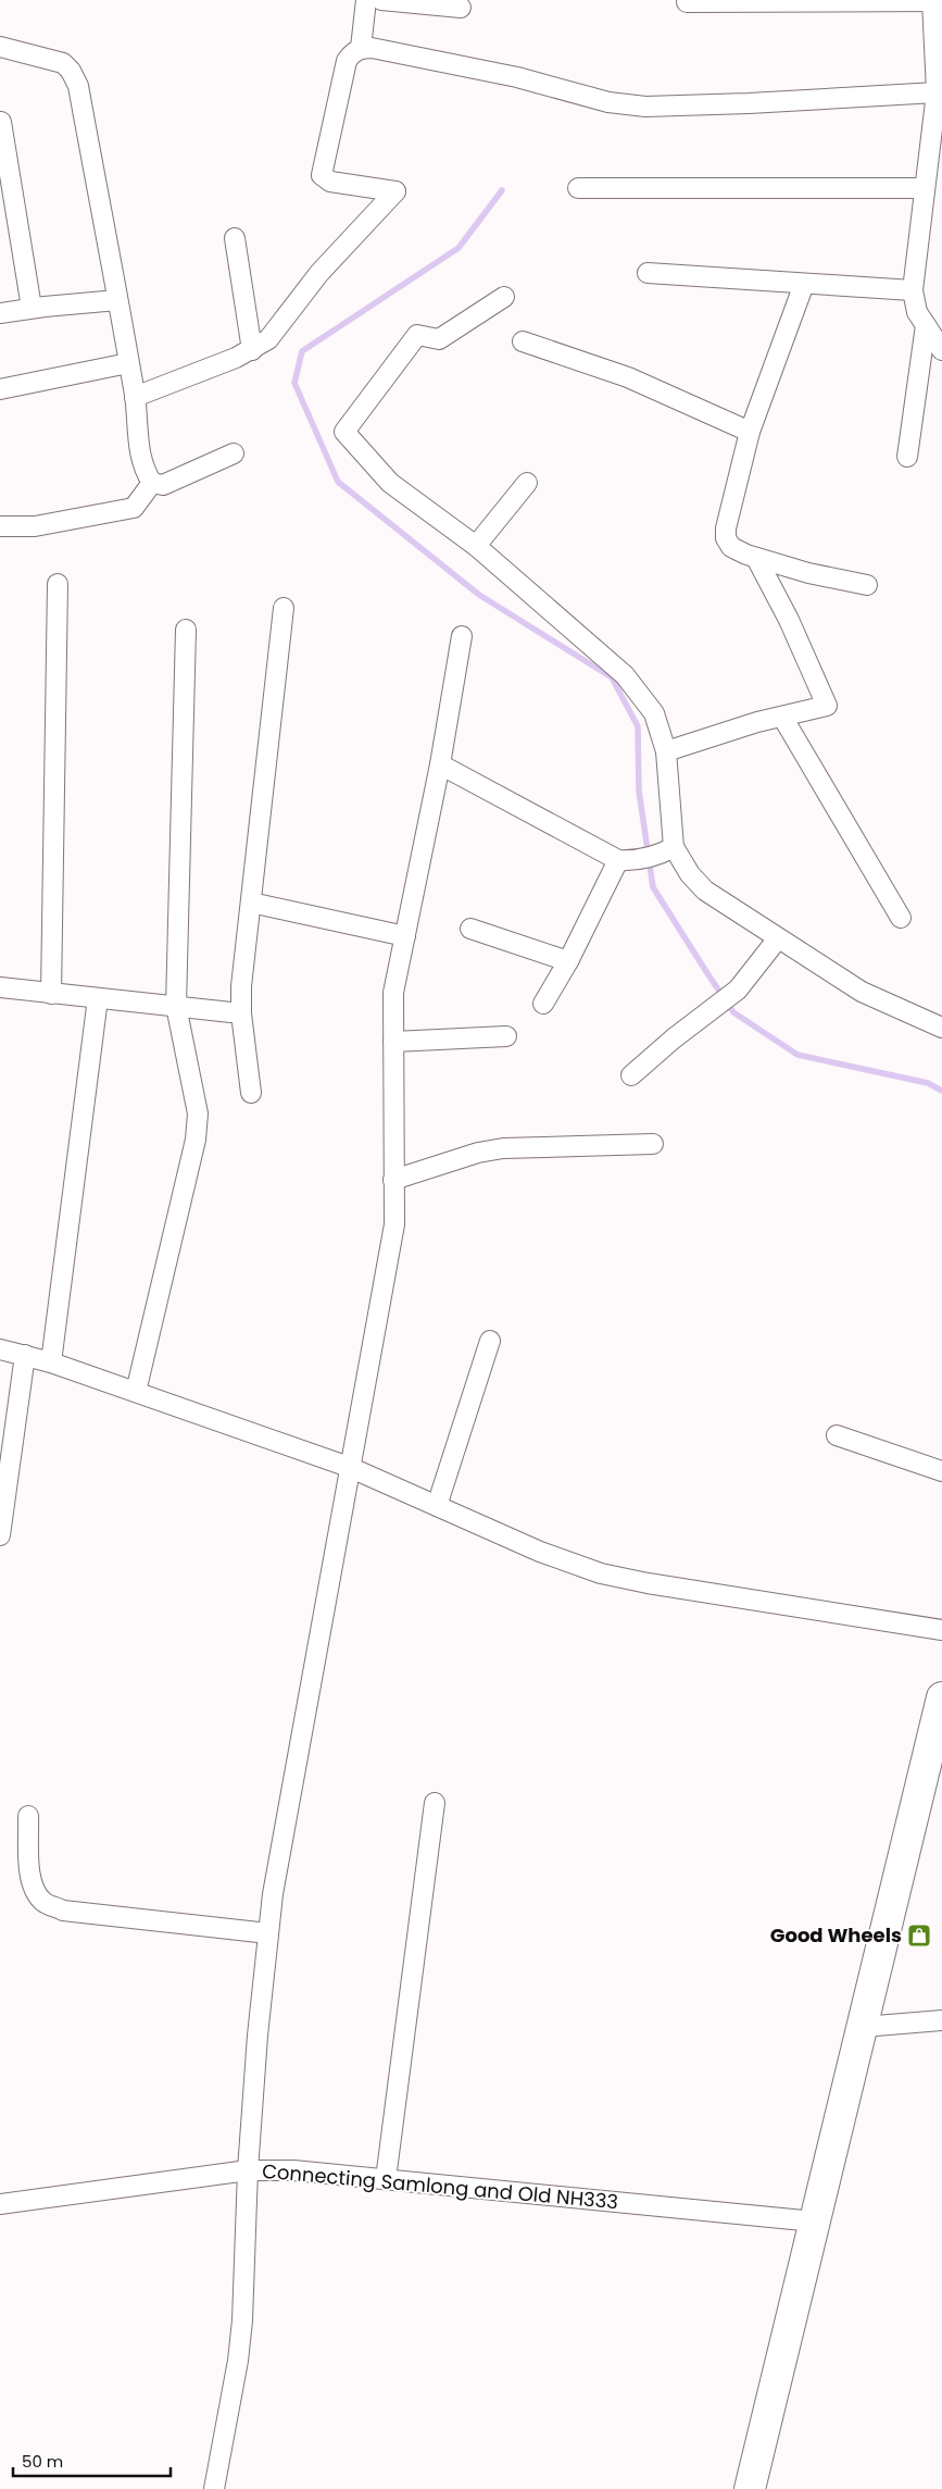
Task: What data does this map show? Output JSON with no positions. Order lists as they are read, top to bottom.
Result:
{
  "streets": {
    "street": ["Connecting Samlong and Old NH333"]
  },
  "places": {
    "shop": ["Good Wheels"]
  },
  "scale_bar": "50 m"
}
